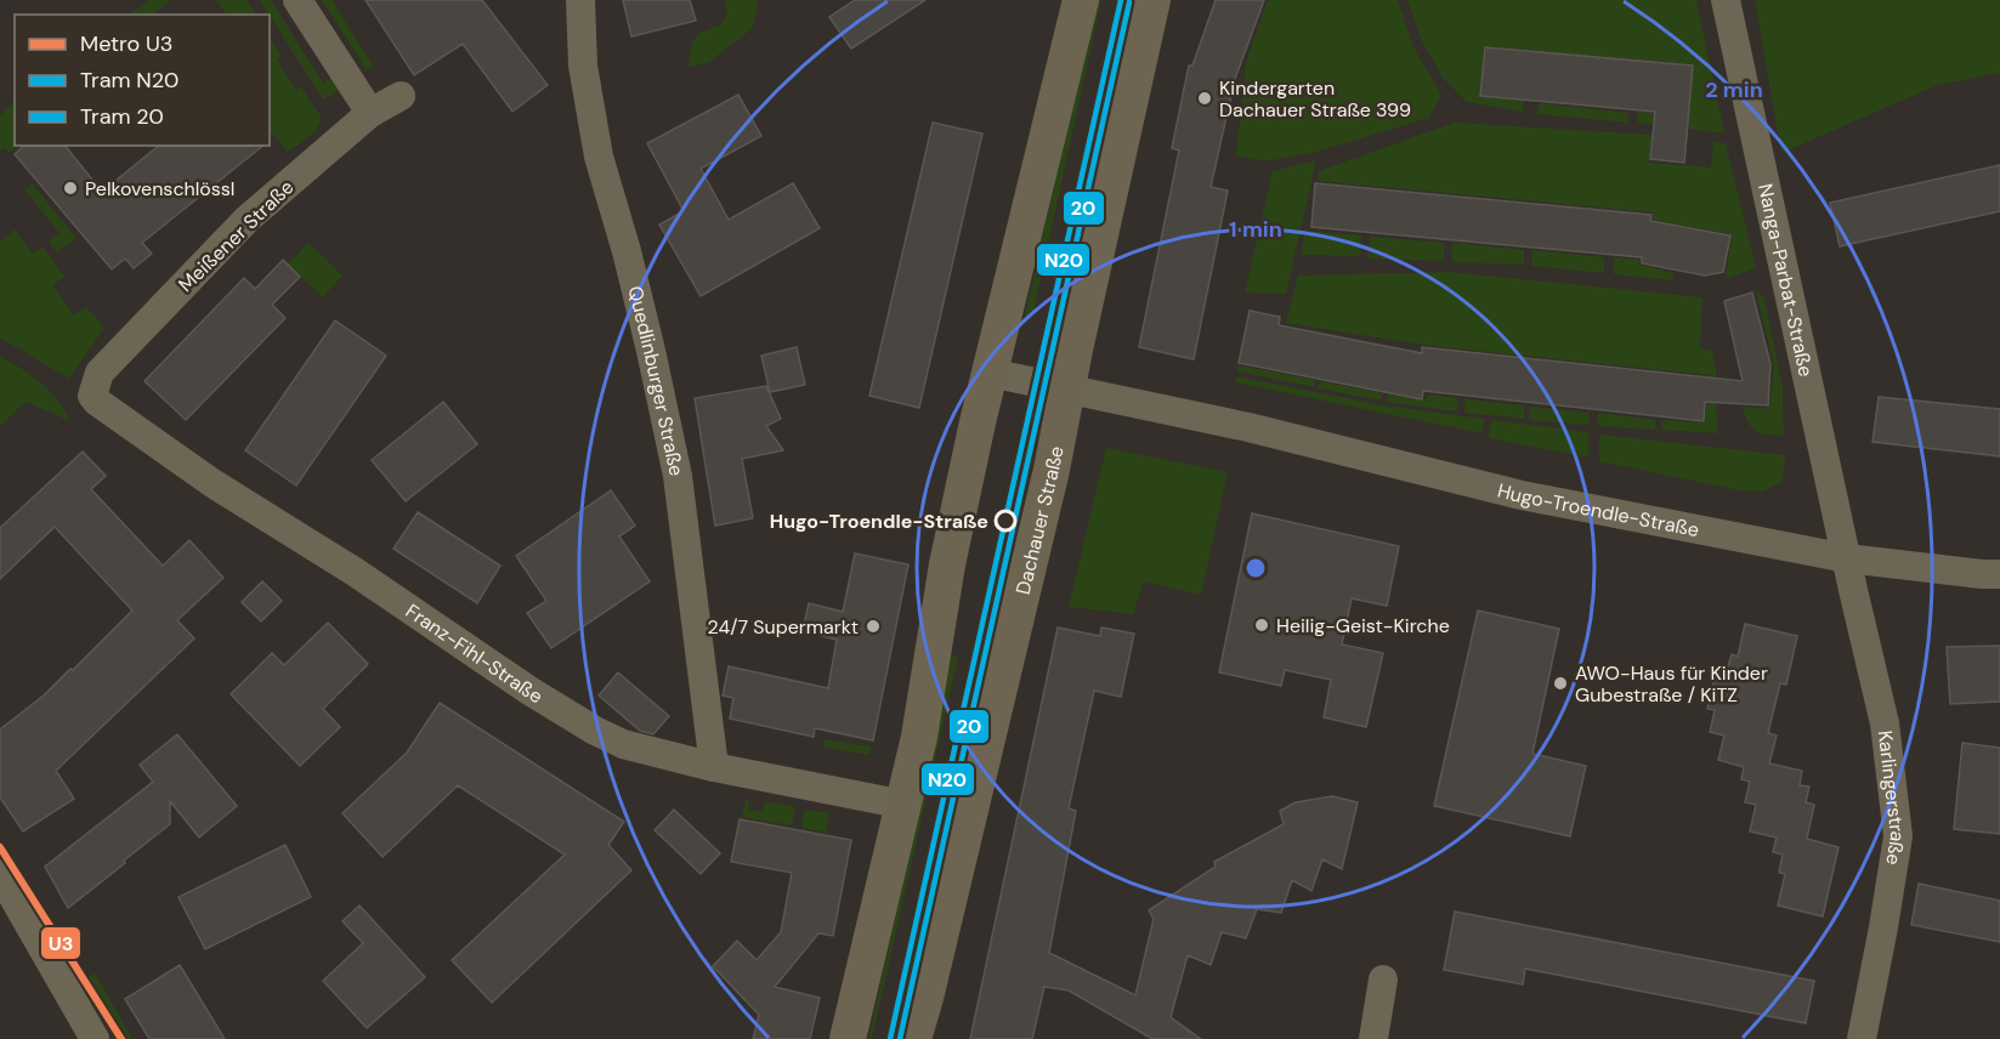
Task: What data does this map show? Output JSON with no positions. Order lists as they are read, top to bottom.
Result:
{
  "streets": {
    "main road": ["Dachauer Straße"],
    "street": [
      "Meißener Straße",
      "Nanga-Parbat-Straße",
      "Quedlinburger Straße",
      "Hugo-Troendle-Straße",
      "Franz-Fihl-Straße",
      "Karlingerstraße"
    ]
  },
  "crossings": [
    ["Meißener Straße", "Franz-Fihl-Straße"],
    ["Nanga-Parbat-Straße", "Hugo-Troendle-Straße"],
    ["Nanga-Parbat-Straße", "Karlingerstraße"],
    ["Quedlinburger Straße", "Franz-Fihl-Straße"],
    ["Hugo-Troendle-Straße", "Dachauer Straße"],
    ["Hugo-Troendle-Straße", "Karlingerstraße"]
  ],
  "places": [
    "Kindergarten Dachauer Straße 399",
    "Pelkovenschlössl",
    "Hugo-Troendle-Straße",
    "Heilig-Geist-Kirche",
    "24/7 Supermarkt",
    "AWO-Haus für Kinder Gubestraße / KiTZ"
  ],
  "lines": ["tram line N20", "tram line 20", "metro line U3"],
  "legend": ["Metro U3", "Tram N20", "Tram 20"],
  "rings": ["2 min", "1 min"]
}
